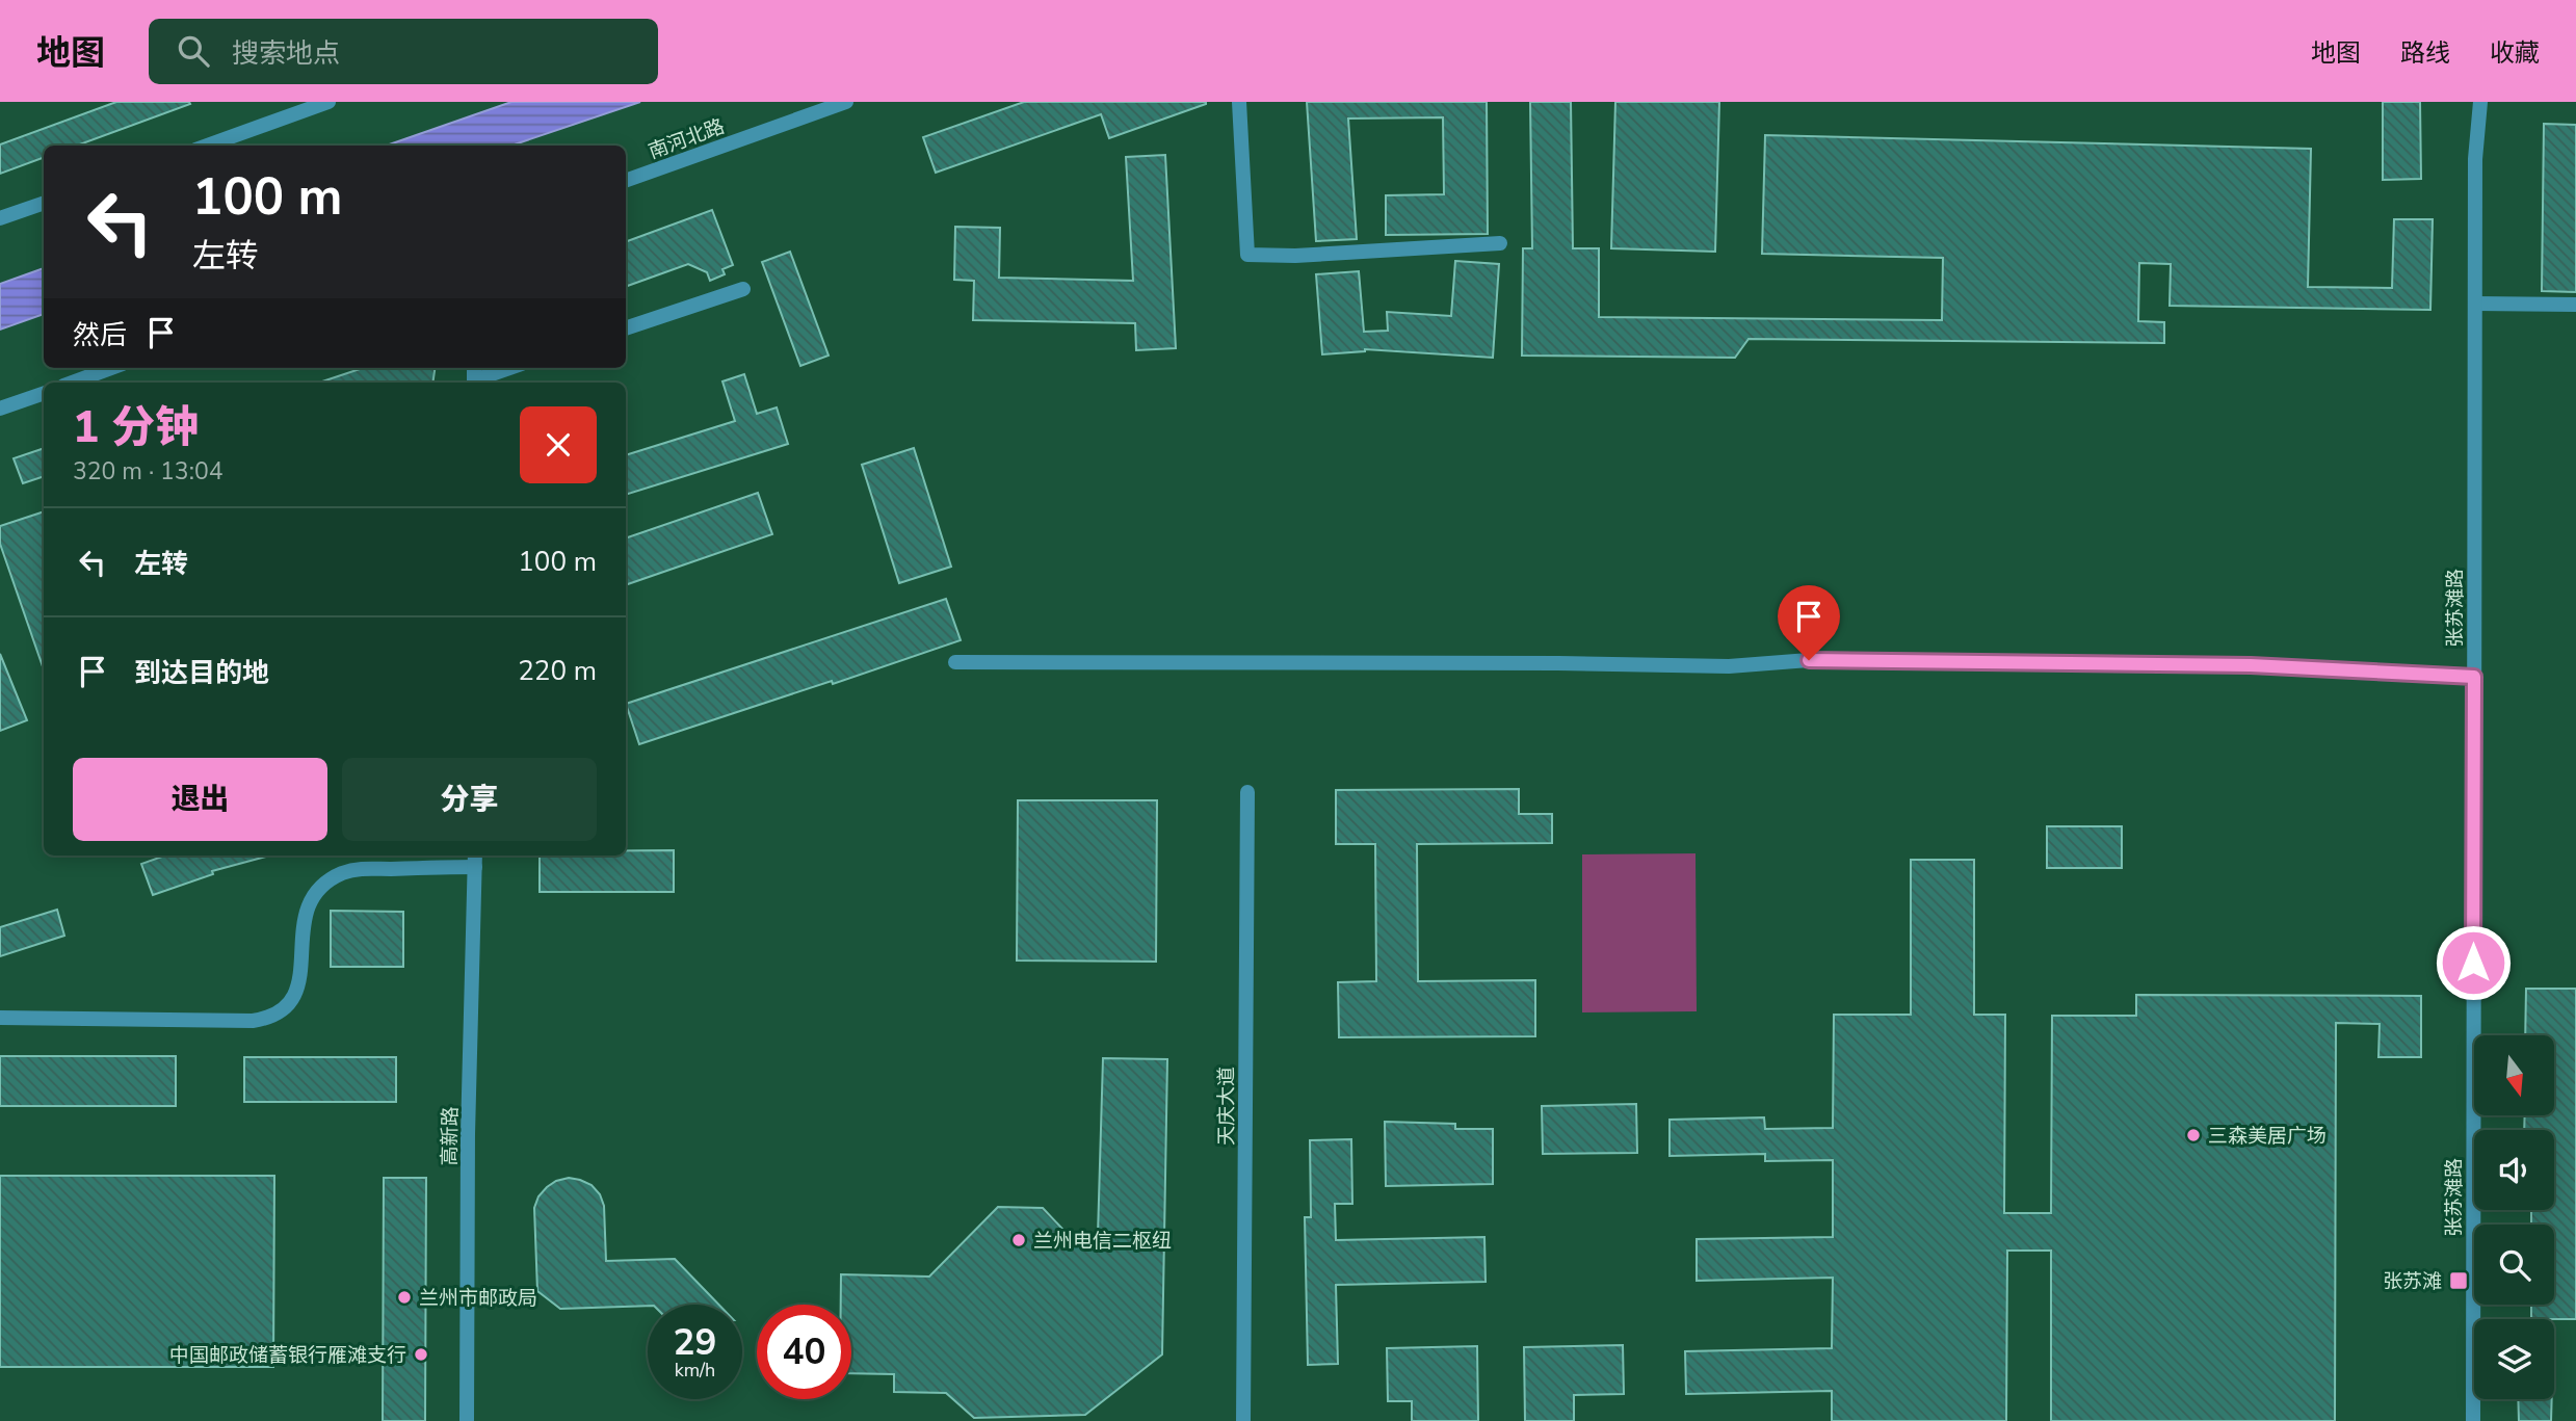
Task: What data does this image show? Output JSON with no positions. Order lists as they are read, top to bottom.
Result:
{
  "streets": {
    "street": [
      "南河北路",
      "张苏滩路",
      "天庆大道",
      "高新路"
    ]
  },
  "places": {
    "other": [
      "三森美居广场",
      "兰州电信二枢纽",
      "兰州市邮政局",
      "中国邮政储蓄银行雁滩支行"
    ],
    "transit": ["张苏滩"]
  },
  "north": "bottom",
  "page": {
    "header": "地图",
    "search": "搜索地点",
    "nav": ["地图", "路线", "收藏"],
    "turn": ["100 m", "左转"],
    "then": "然后",
    "heading": ["1 分钟", "320 m · 13:04"],
    "list": [
      {
        "name": "左转",
        "value": "100 m"
      },
      {
        "name": "到达目的地",
        "value": "220 m"
      }
    ],
    "buttons": ["退出", "分享"],
    "speed": "29 km/h",
    "limit": "40"
  }
}
